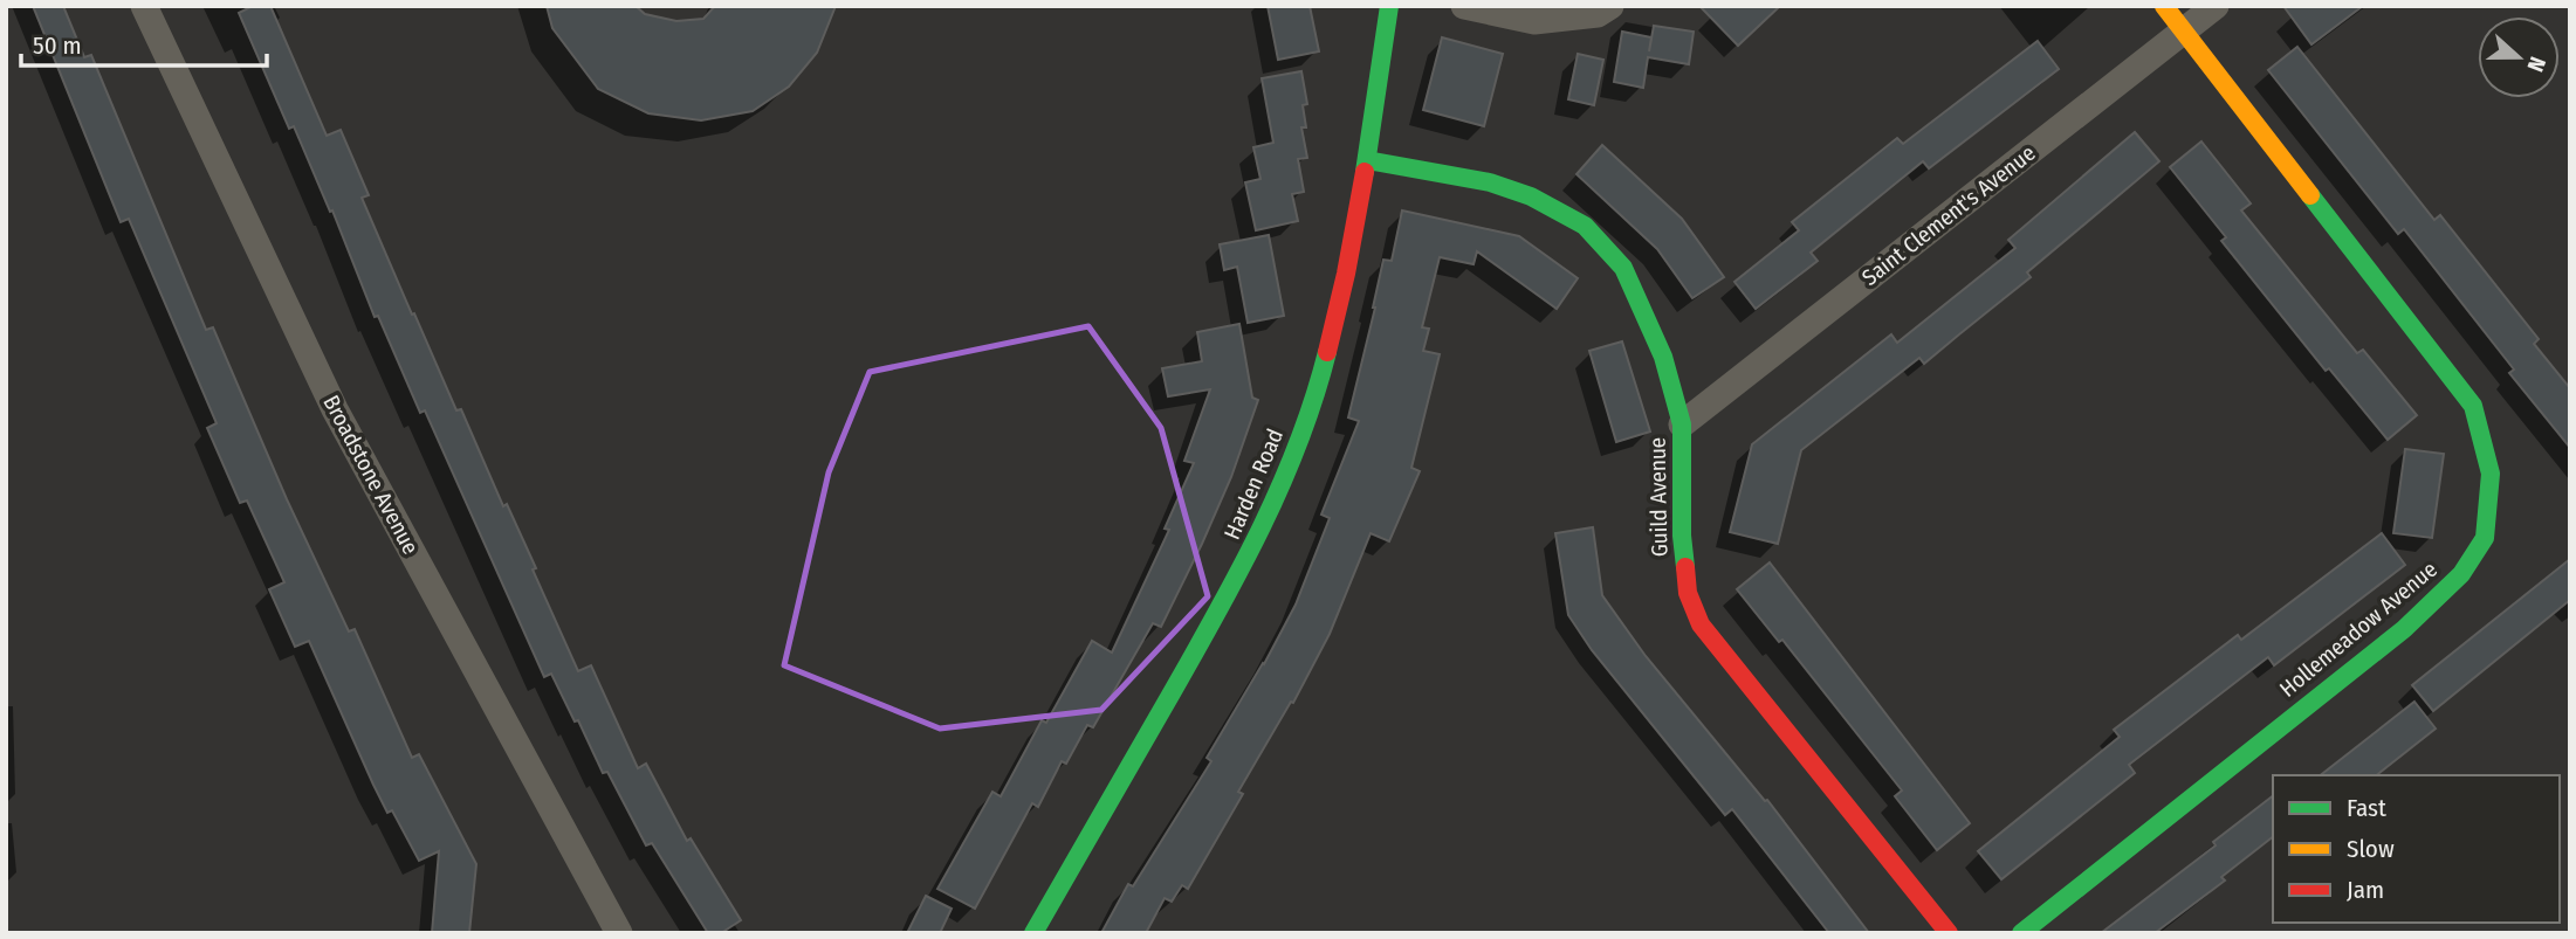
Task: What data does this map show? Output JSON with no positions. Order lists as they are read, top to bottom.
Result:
{
  "streets": {
    "street": [
      "Saint Clement's Avenue",
      "Broadstone Avenue",
      "Harden Road",
      "Guild Avenue",
      "Hollemeadow Avenue"
    ]
  },
  "crossings": [
    ["Saint Clement's Avenue", "Guild Avenue"],
    ["Saint Clement's Avenue", "Hollemeadow Avenue"],
    ["Harden Road", "Guild Avenue"]
  ],
  "legend": ["Fast", "Slow", "Jam"],
  "scale_bar": "50 m",
  "north": "right"
}
